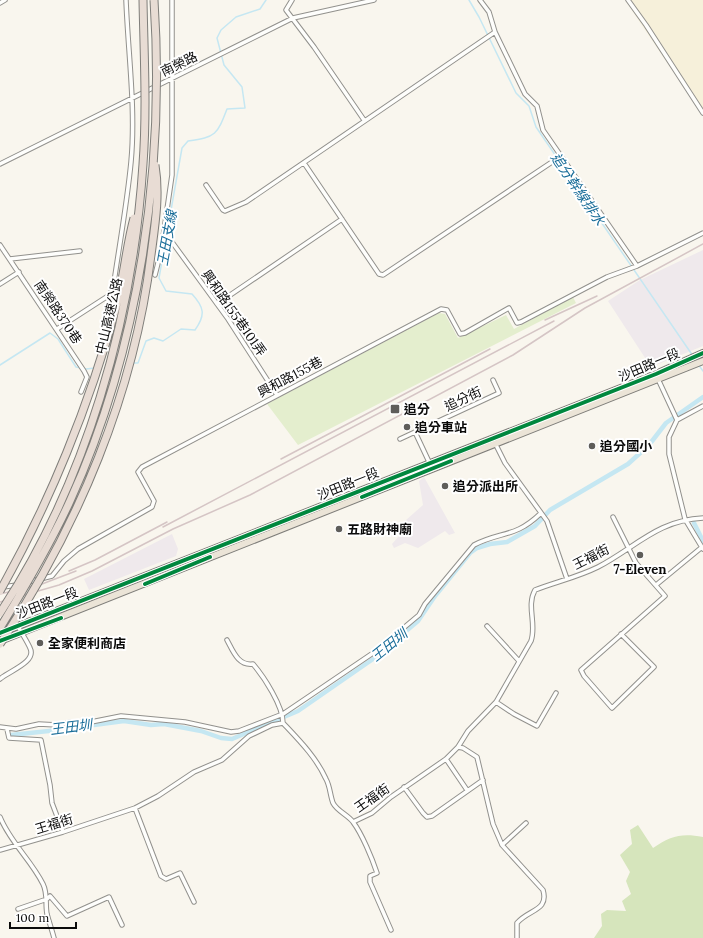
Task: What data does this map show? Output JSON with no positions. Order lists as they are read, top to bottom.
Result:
{
  "streets": {
    "highway": ["中山高速公路"],
    "main road": ["沙田路一段"],
    "street": [
      "南榮路",
      "南榮路370巷",
      "興和路155巷101弄",
      "興和路155巷",
      "追分街",
      "王福街"
    ]
  },
  "crossings": [
    ["興和路155巷101弄", "興和路155巷"],
    ["中山高速公路", "沙田路一段"]
  ],
  "water": ["追分幹線排水", "王田支線", "王田圳"],
  "places": {
    "transit": ["追分"],
    "other": [
      "追分車站",
      "追分國小",
      "追分派出所",
      "五路財神廟",
      "7-Eleven",
      "全家便利商店"
    ]
  },
  "scale_bar": "100 m"
}
